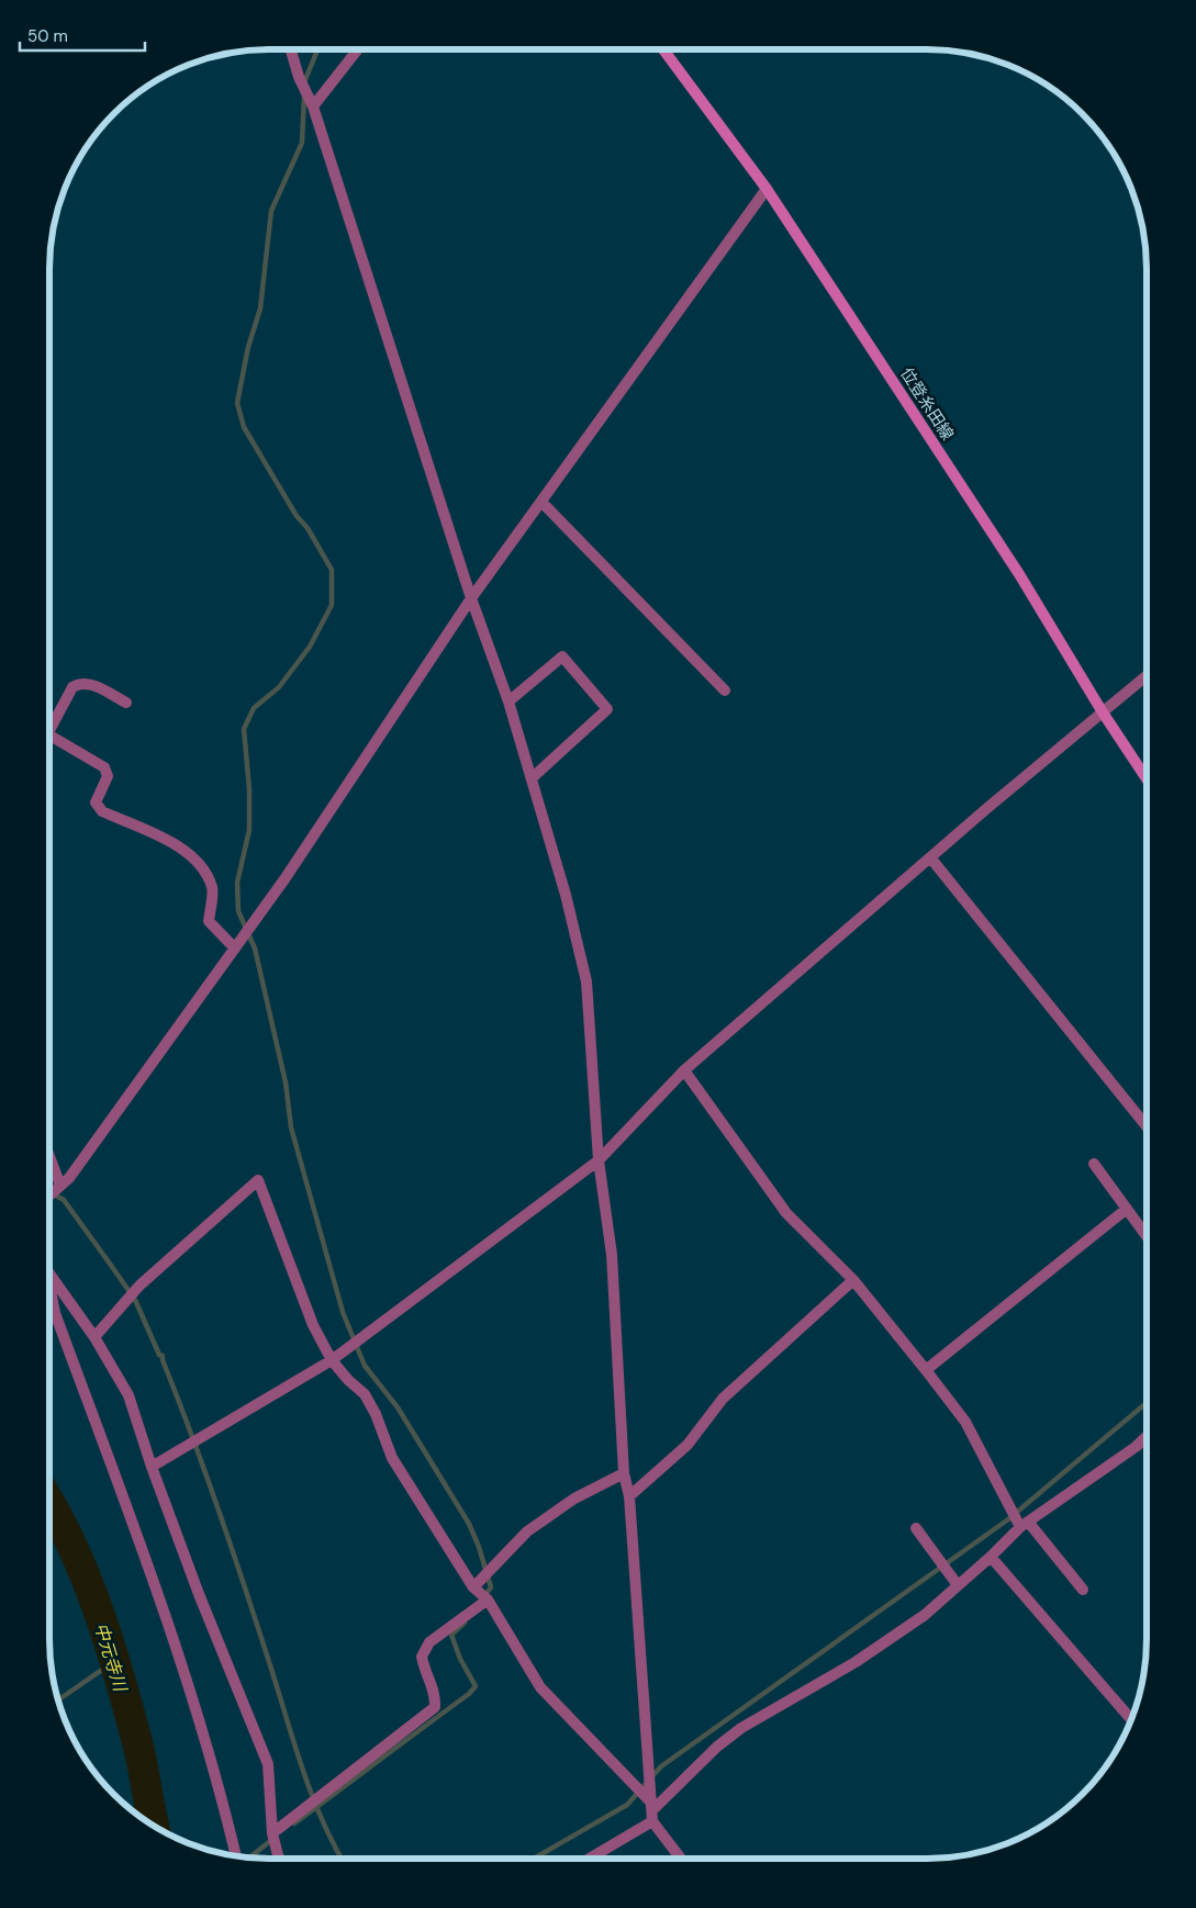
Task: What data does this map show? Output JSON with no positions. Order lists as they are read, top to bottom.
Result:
{
  "streets": {
    "main road": ["位登糸田線"]
  },
  "water": ["中元寺川"],
  "scale_bar": "50 m"
}
